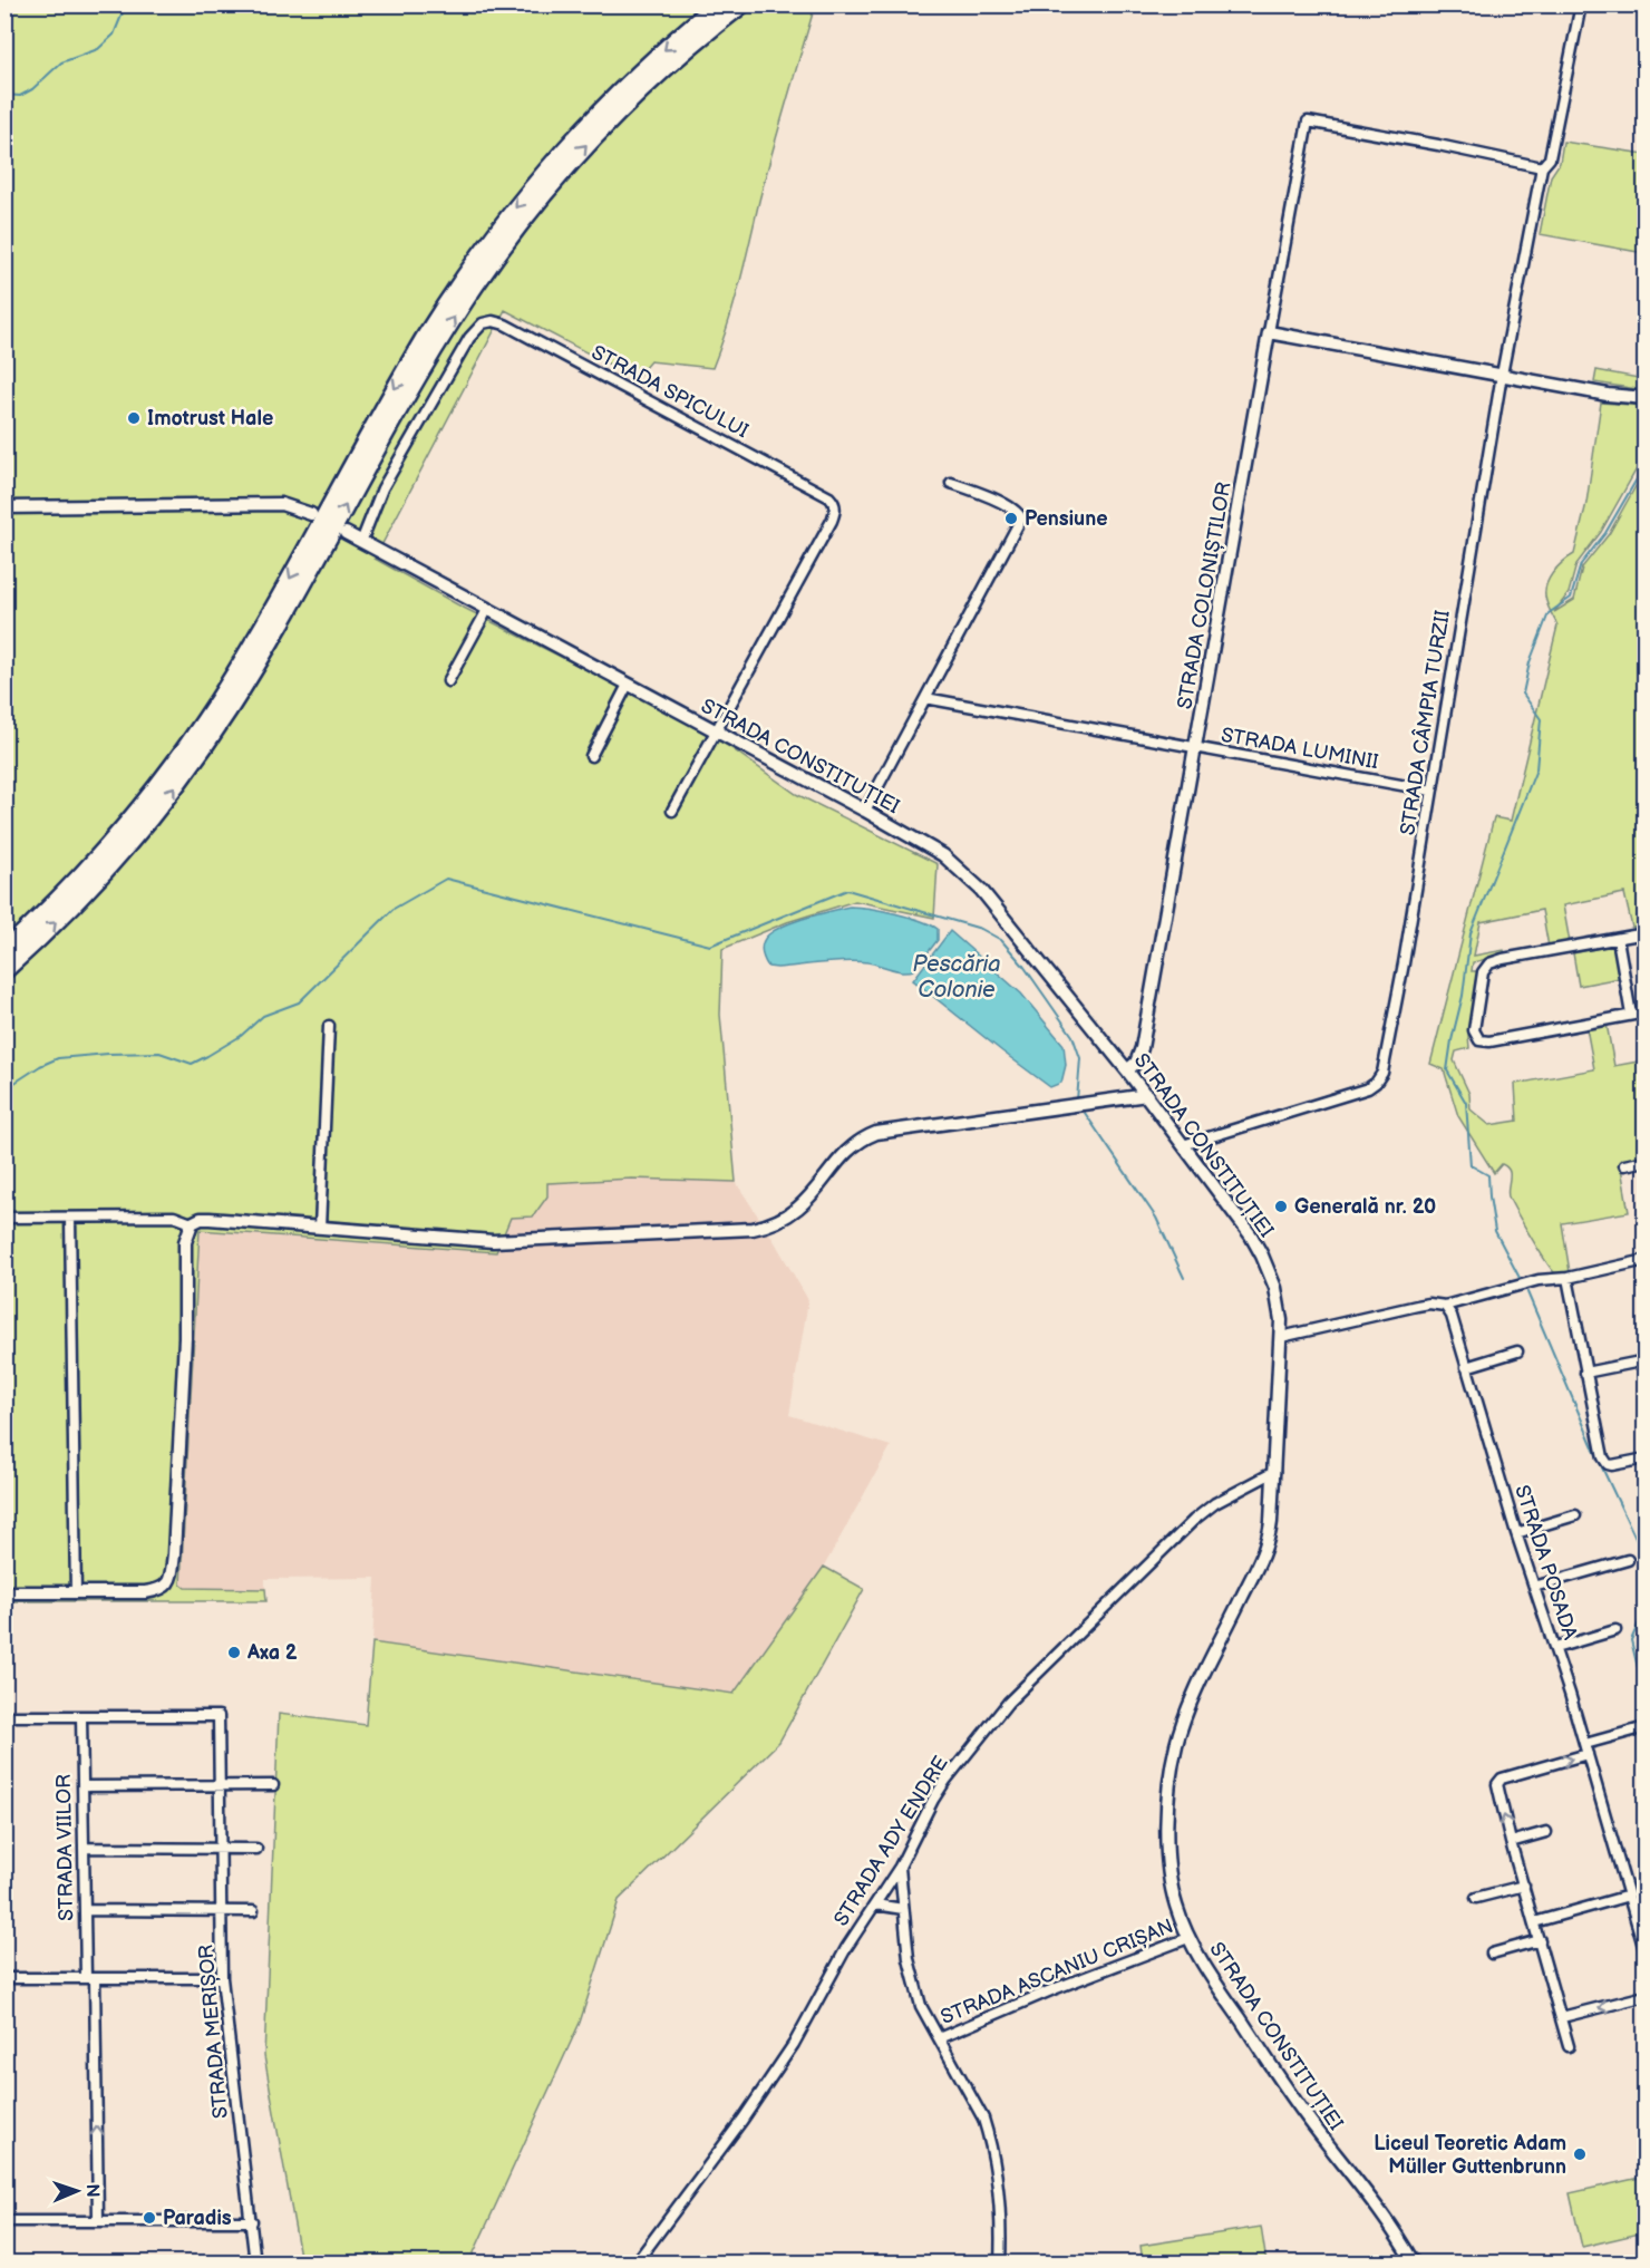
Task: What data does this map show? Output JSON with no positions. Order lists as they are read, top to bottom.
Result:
{
  "streets": {
    "street": [
      "STRADA SPICULUI",
      "STRADA COLONIȘTILOR",
      "STRADA CÂMPIA TURZII",
      "STRADA LUMINII",
      "STRADA CONSTITUȚIEI",
      "STRADA POSADA",
      "STRADA ADY ENDRE",
      "STRADA VIILOR",
      "STRADA ASCANIU CRIȘAN",
      "STRADA MERIȘOR"
    ]
  },
  "crossings": [
    ["STRADA SPICULUI", "STRADA CONSTITUȚIEI"],
    ["STRADA COLONIȘTILOR", "STRADA CÂMPIA TURZII"],
    ["STRADA COLONIȘTILOR", "STRADA LUMINII"],
    ["STRADA COLONIȘTILOR", "STRADA CONSTITUȚIEI"],
    ["STRADA CÂMPIA TURZII", "STRADA LUMINII"],
    ["STRADA CÂMPIA TURZII", "STRADA CONSTITUȚIEI"],
    ["STRADA CONSTITUȚIEI", "STRADA ADY ENDRE"],
    ["STRADA CONSTITUȚIEI", "STRADA ASCANIU CRIȘAN"],
    ["STRADA VIILOR", "STRADA MERIȘOR"]
  ],
  "one_way": ["STRADA VIILOR"],
  "water": ["Pescăria Colonie"],
  "places": [
    "Imotrust Hale",
    "Pensiune",
    "Generală nr. 20",
    "Axa 2",
    "Liceul Teoretic Adam Müller Guttenbrunn",
    "Paradis"
  ],
  "north": "right"
}
